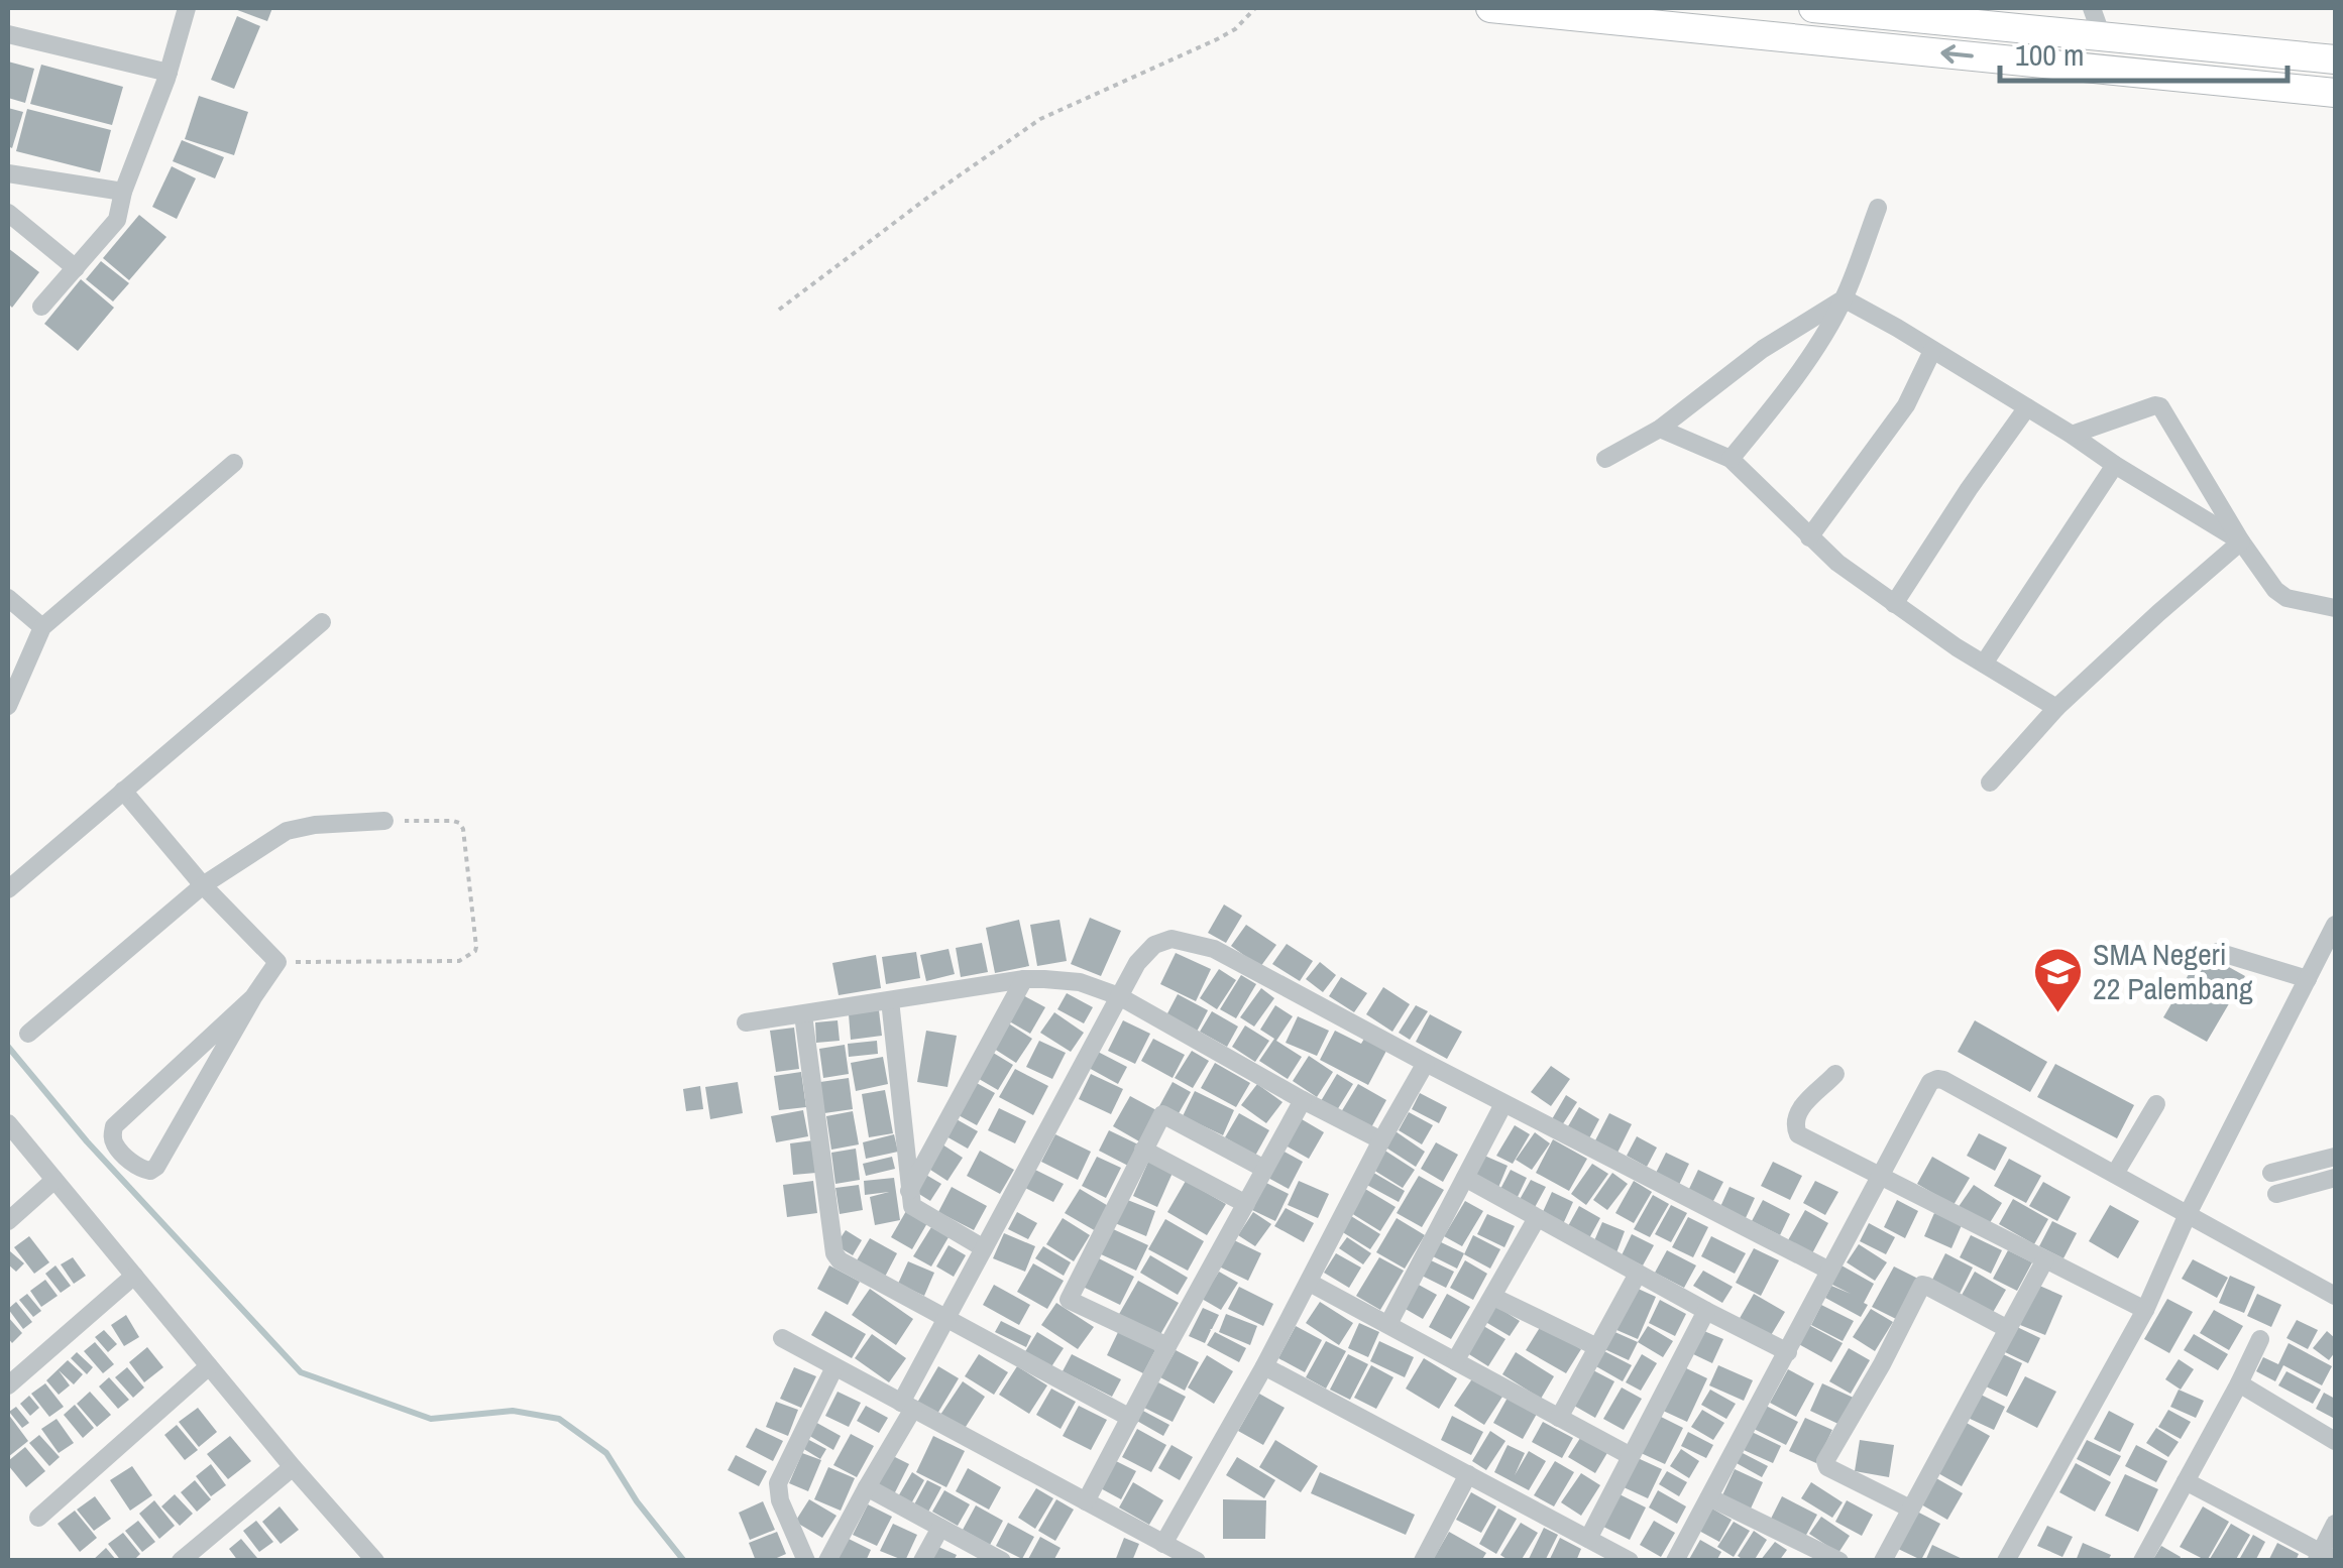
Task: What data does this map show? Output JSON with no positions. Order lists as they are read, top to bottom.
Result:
{
  "places": {
    "school or university": ["SMA Negeri 22 Palembang"]
  },
  "scale_bar": "100 m"
}
